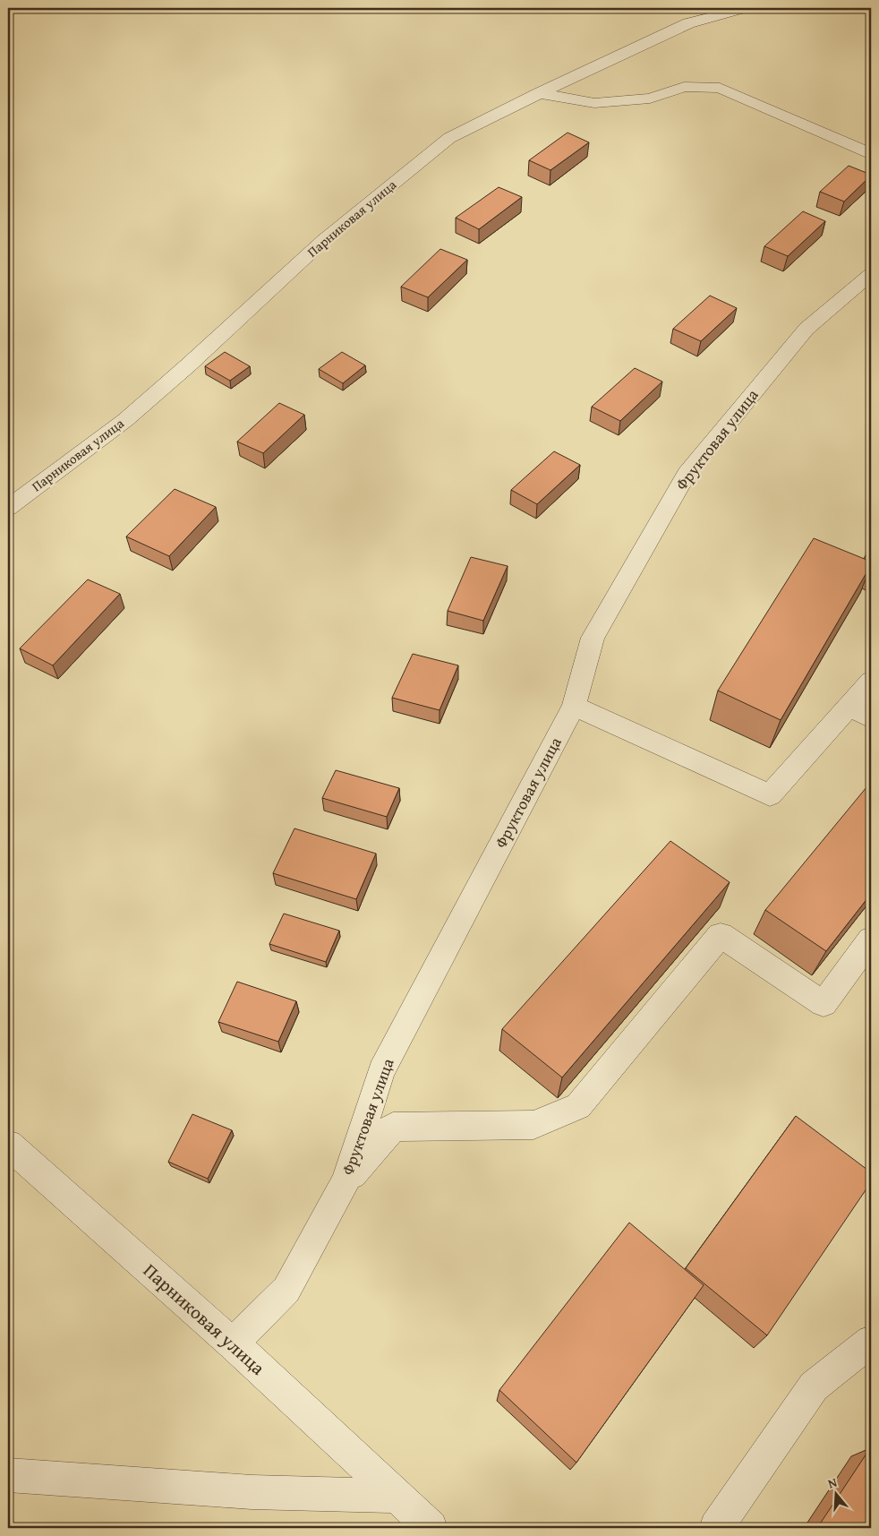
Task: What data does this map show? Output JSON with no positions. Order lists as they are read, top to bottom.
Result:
{
  "streets": {
    "street": ["Парниковая улица", "Фруктовая улица"]
  },
  "crossings": [
    ["Парниковая улица", "Фруктовая улица"]
  ],
  "north": "top"
}
